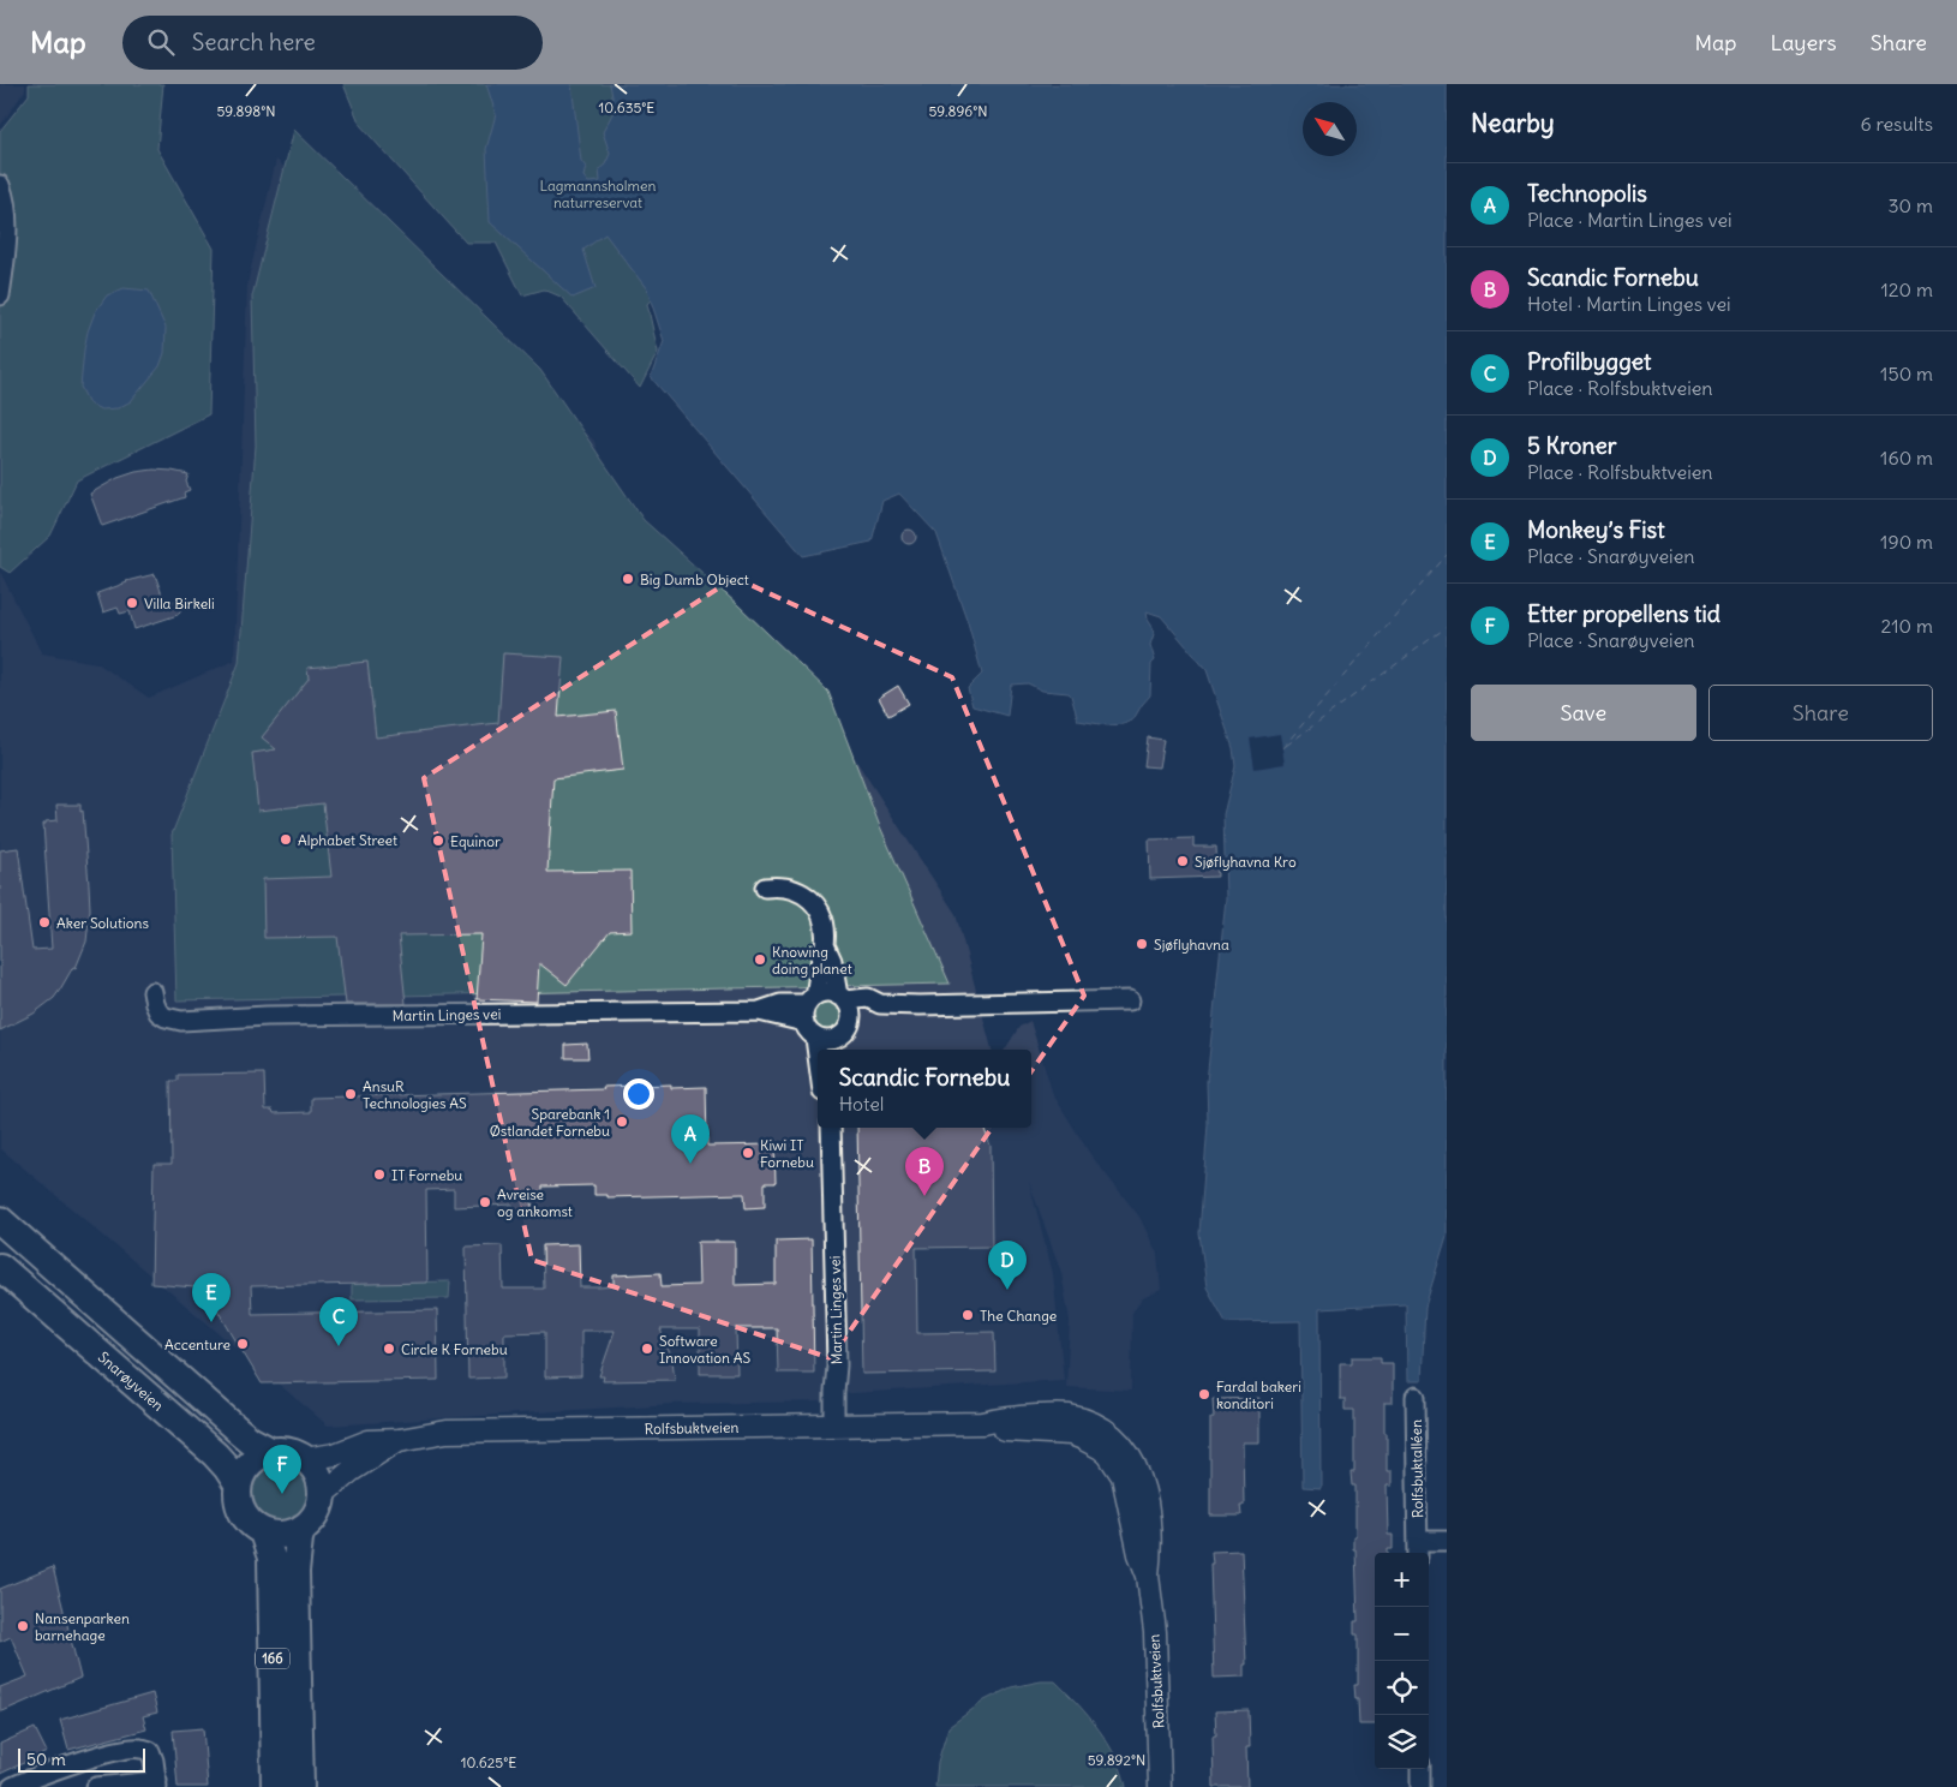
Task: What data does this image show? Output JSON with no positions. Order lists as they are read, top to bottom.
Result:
{
  "streets": {
    "main road": ["Snarøyveien", "166"],
    "street": ["Martin Linges vei", "Rolfsbuktveien", "Rolfsbuktalléen"]
  },
  "crossings": [
    ["Martin Linges vei", "Rolfsbuktveien"],
    ["Snarøyveien", "Rolfsbuktveien"],
    ["Snarøyveien", "166"],
    ["Rolfsbuktveien", "166"]
  ],
  "parks": ["Lagmannsholmen naturreservat"],
  "places": [
    "Big Dumb Object",
    "Villa Birkeli",
    "Alphabet Street",
    "Equinor",
    "Sjøflyhavna Kro",
    "Aker Solutions",
    "Sjøflyhavna",
    "Knowing doing planet",
    "AnsuR Technologies AS",
    "Sparebank 1 Østlandet Fornebu",
    "Kiwi IT Fornebu",
    "IT Fornebu",
    "Avreise og ankomst",
    "The Change",
    "Accenture",
    "Circle K Fornebu",
    "Software Innovation AS",
    "Fardal bakeri konditori",
    "Nansenparken barnehage"
  ],
  "scale_bar": "50 m",
  "north": "top left",
  "page": {
    "header": "Map",
    "search": "Search here",
    "nav": ["Map", "Layers", "Share"],
    "heading": ["Nearby", "6 results"],
    "list": [
      {
        "mark": "A",
        "name": "Technopolis",
        "note": "Place · Martin Linges vei",
        "value": "30 m"
      },
      {
        "mark": "B",
        "name": "Scandic Fornebu",
        "note": "Hotel · Martin Linges vei",
        "value": "120 m"
      },
      {
        "mark": "C",
        "name": "Profilbygget",
        "note": "Place · Rolfsbuktveien",
        "value": "150 m"
      },
      {
        "mark": "D",
        "name": "5 Kroner",
        "note": "Place · Rolfsbuktveien",
        "value": "160 m"
      },
      {
        "mark": "E",
        "name": "Monkey’s Fist",
        "note": "Place · Snarøyveien",
        "value": "190 m"
      },
      {
        "mark": "F",
        "name": "Etter propellens tid",
        "note": "Place · Snarøyveien",
        "value": "210 m"
      }
    ],
    "buttons": ["Save", "Share"],
    "popup": ["Scandic Fornebu", "Hotel"],
    "pins": [
      "A",
      "B",
      "D",
      "E",
      "C",
      "F"
    ],
    "map_buttons": ["+", "−"],
    "scale": "50 m"
  },
  "coordinates": [
    "10.635°E",
    "59.898°N",
    "59.896°N",
    "59.892°N",
    "10.625°E"
  ]
}
